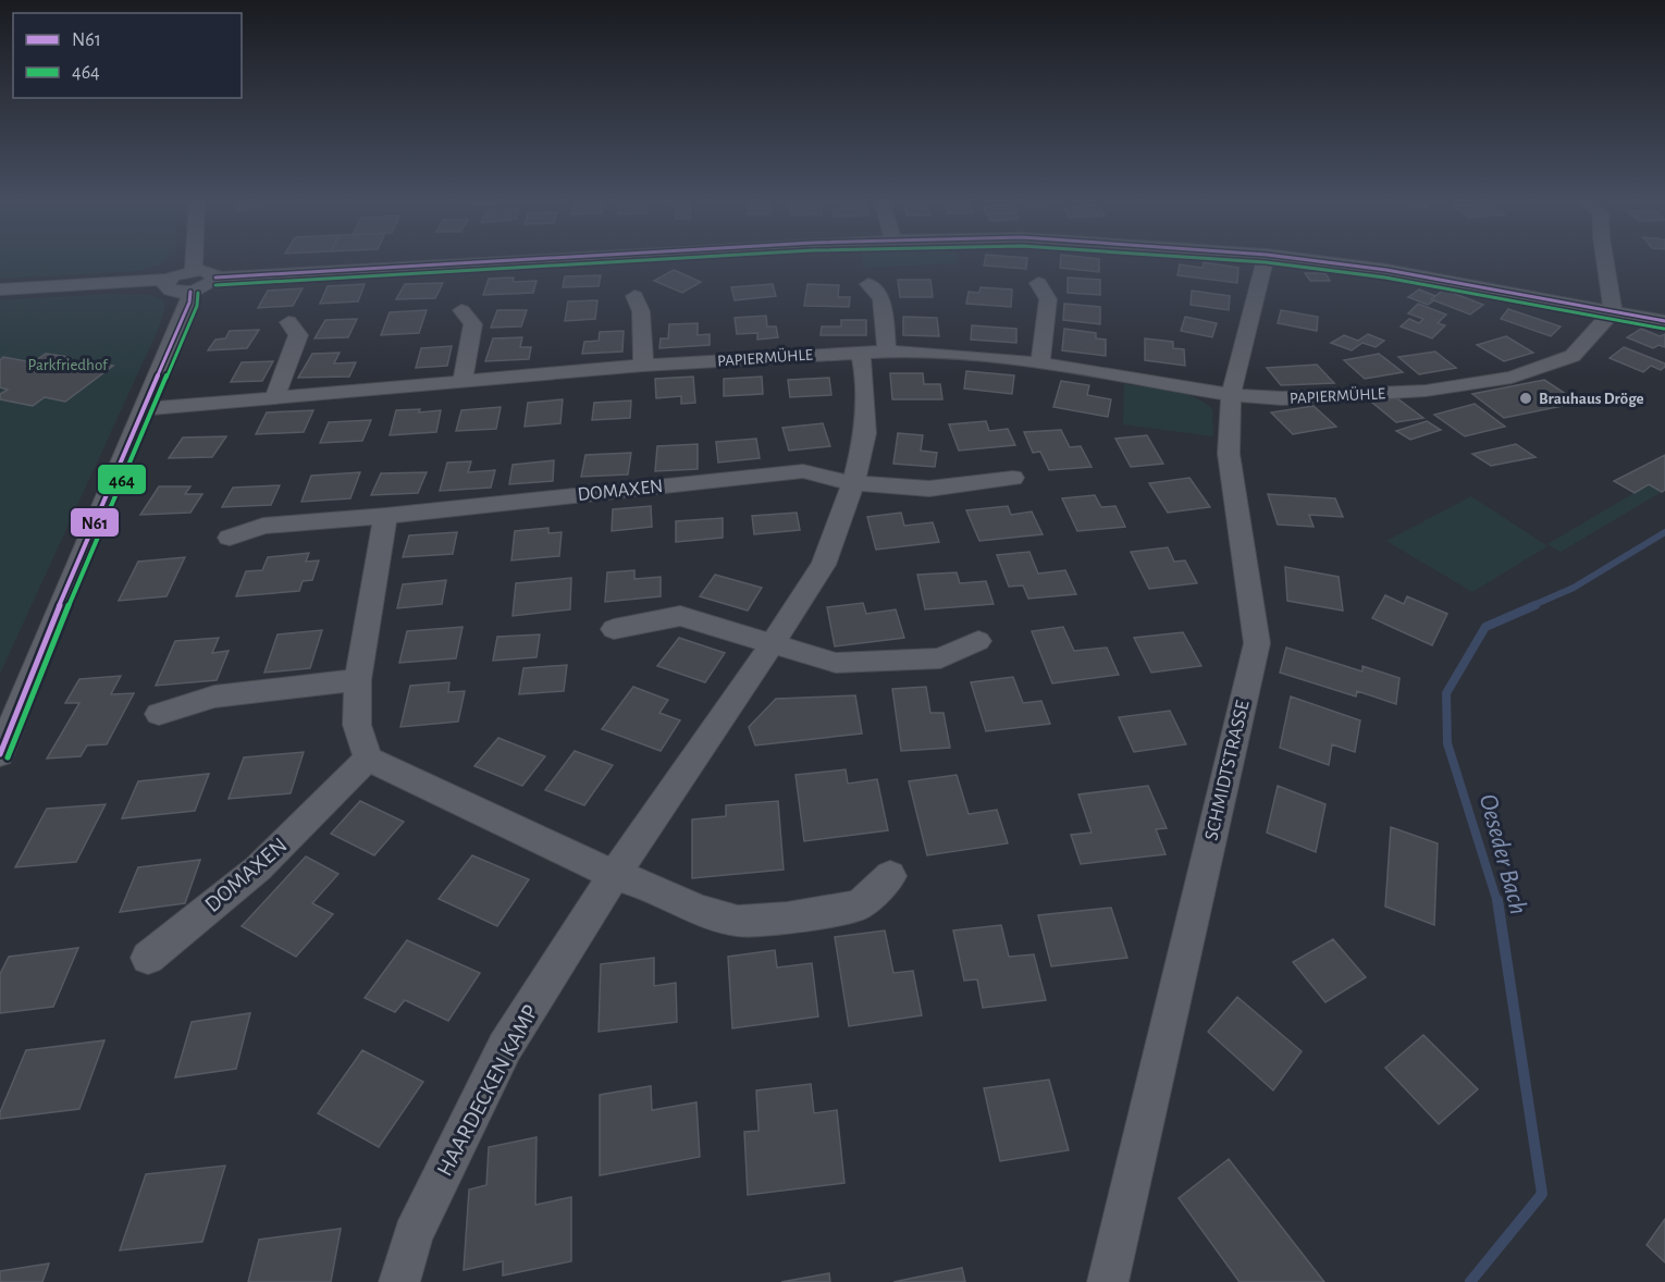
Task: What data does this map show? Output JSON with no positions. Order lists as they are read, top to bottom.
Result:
{
  "streets": {
    "street": [
      "PAPIERMÜHLE",
      "DOMAXEN",
      "SCHMIDTSTRASSE",
      "HAARDECKEN KAMP"
    ]
  },
  "crossings": [
    ["PAPIERMÜHLE", "SCHMIDTSTRASSE"],
    ["PAPIERMÜHLE", "HAARDECKEN KAMP"],
    ["DOMAXEN", "HAARDECKEN KAMP"]
  ],
  "water": ["Oeseder Bach"],
  "parks": ["Parkfriedhof"],
  "places": ["Brauhaus Dröge"],
  "lines": ["transit line N61", "transit line 464"],
  "legend": ["N61", "464"]
}
